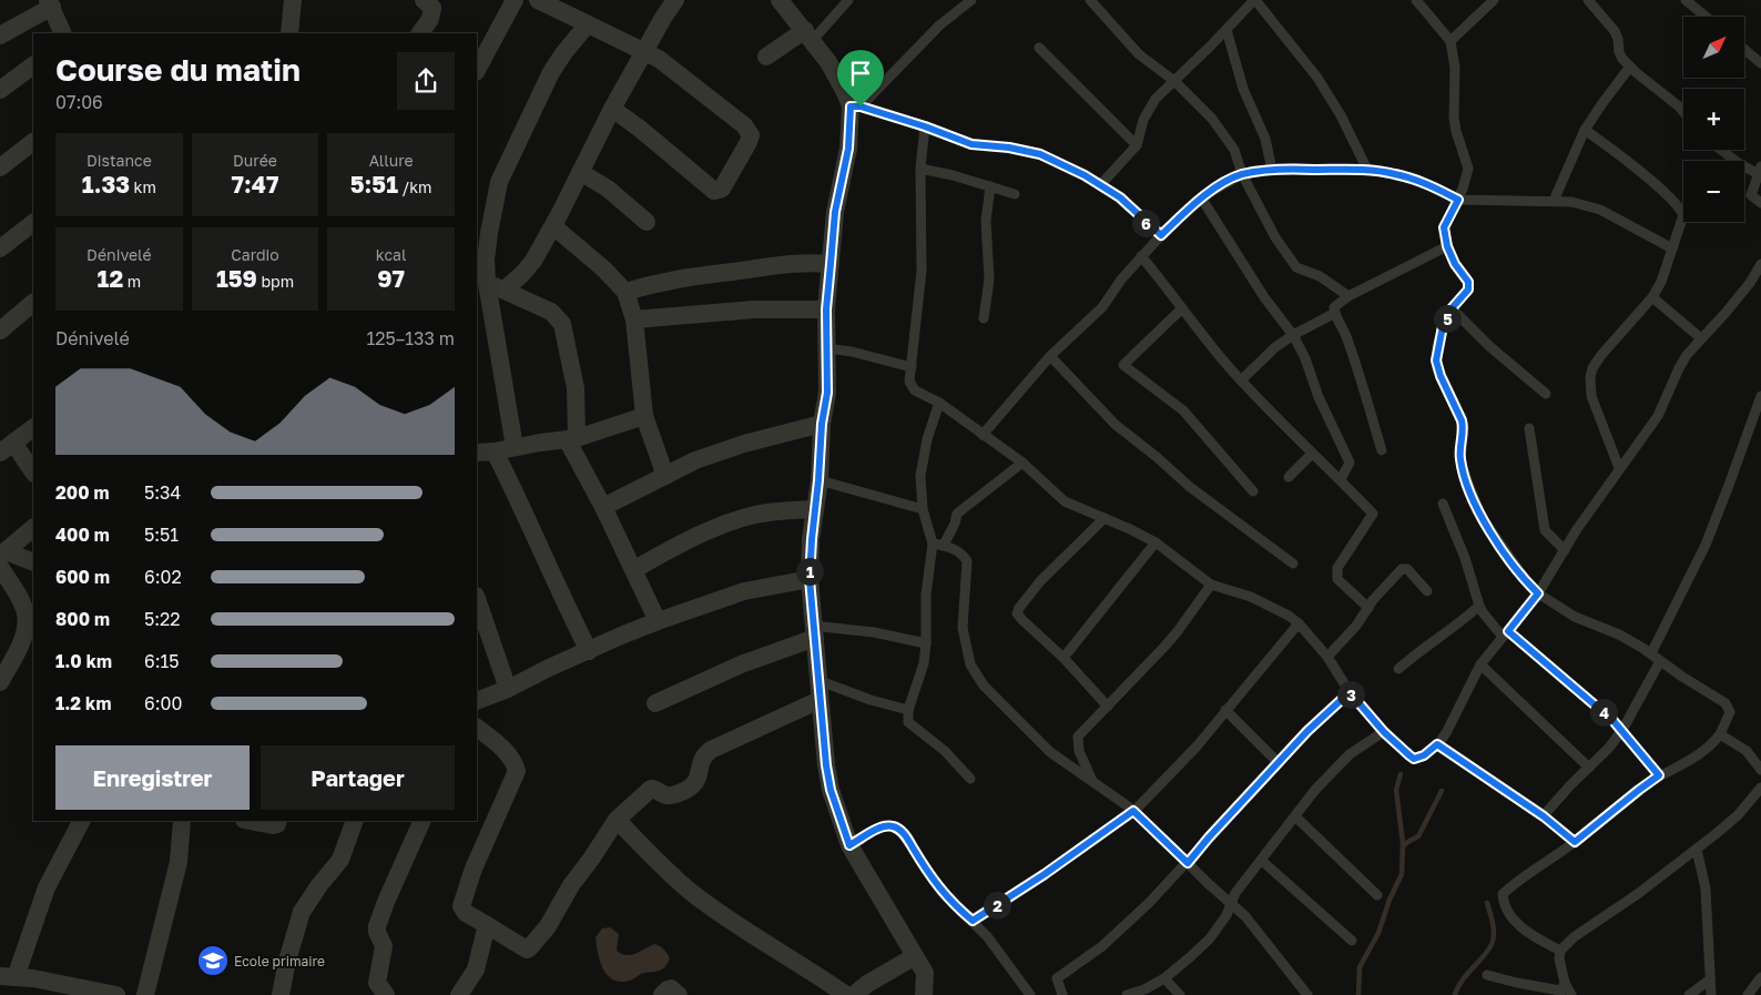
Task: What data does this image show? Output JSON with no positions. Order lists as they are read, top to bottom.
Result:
{
  "places": {
    "school or university": ["Ecole primaire"]
  },
  "north": "top right",
  "page": {
    "map_buttons": ["+", "−"],
    "heading": ["Course du matin", "07:06"],
    "stats": [
      ["Distance", "1.33 km"],
      ["Durée", "7:47"],
      ["Allure", "5:51 /km"],
      ["Dénivelé", "12 m"],
      ["Cardio", "159 bpm"],
      ["kcal", "97"]
    ],
    "pins": [
      "6",
      "5",
      "1",
      "3",
      "4",
      "2"
    ],
    "chart": ["Dénivelé", "125–133 m"],
    "list": [
      {
        "name": "200 m",
        "note": "5:34"
      },
      {
        "name": "400 m",
        "note": "5:51"
      },
      {
        "name": "600 m",
        "note": "6:02"
      },
      {
        "name": "800 m",
        "note": "5:22"
      },
      {
        "name": "1.0 km",
        "note": "6:15"
      },
      {
        "name": "1.2 km",
        "note": "6:00"
      }
    ],
    "buttons": ["Enregistrer", "Partager"]
  }
}
